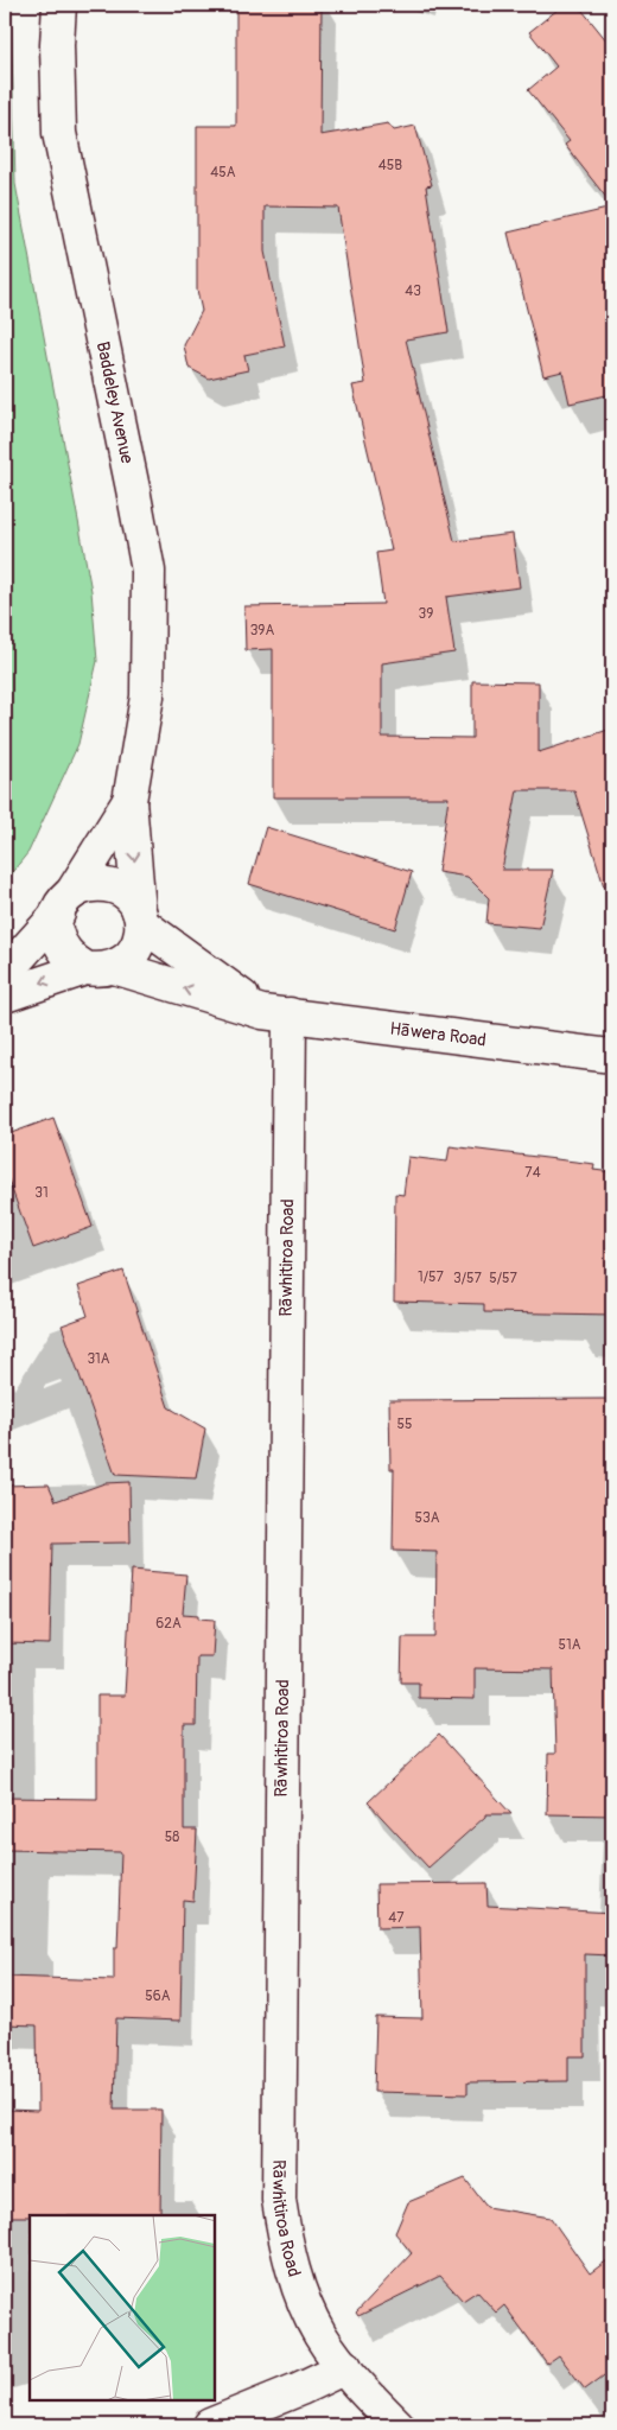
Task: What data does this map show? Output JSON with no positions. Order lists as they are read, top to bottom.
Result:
{
  "streets": {
    "street": ["Baddeley Avenue", "Hāwera Road", "Rāwhitiroa Road"]
  },
  "crossings": [
    ["Baddeley Avenue", "Hāwera Road"],
    ["Hāwera Road", "Rāwhitiroa Road"]
  ],
  "house_numbers": [
    "45B",
    "45A",
    "43",
    "39",
    "39A",
    "74",
    "31",
    "1/57",
    "3/57",
    "5/57",
    "31A",
    "55",
    "53A",
    "62A",
    "51A",
    "58",
    "47",
    "56A"
  ]
}
